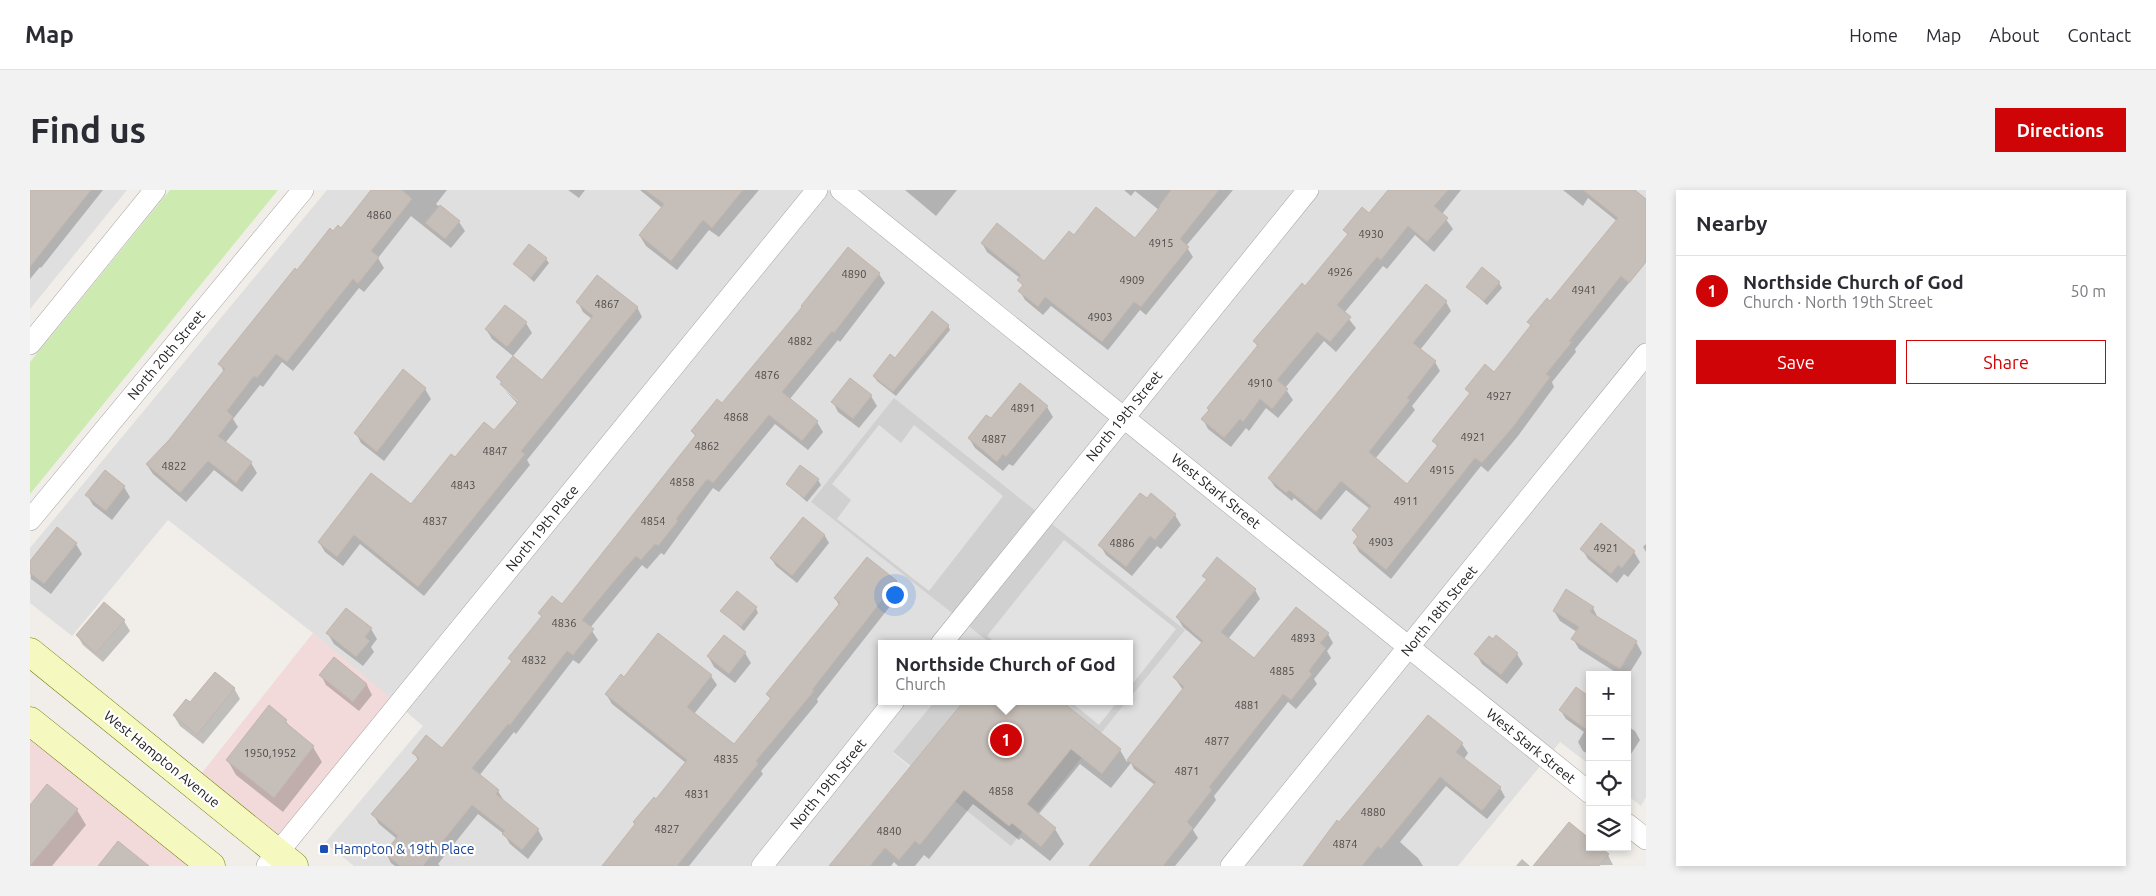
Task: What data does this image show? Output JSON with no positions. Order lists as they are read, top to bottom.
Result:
{
  "streets": {
    "main road": ["West Hampton Avenue"],
    "street": [
      "North 20th Street",
      "North 19th Street",
      "West Stark Street",
      "North 19th Place",
      "North 18th Street"
    ]
  },
  "crossings": [
    ["North 19th Street", "West Stark Street"],
    ["West Stark Street", "North 18th Street"],
    ["North 19th Place", "West Hampton Avenue"]
  ],
  "places": {
    "transit": ["Hampton & 19th Place"]
  },
  "house_numbers": [
    "4860",
    "4930",
    "4915",
    "4926",
    "4890",
    "4909",
    "4941",
    "4867",
    "4903",
    "4882",
    "4876",
    "4910",
    "4927",
    "4891",
    "4868",
    "4921",
    "4887",
    "4862",
    "4847",
    "4822",
    "4915",
    "4858",
    "4843",
    "4911",
    "4837",
    "4854",
    "4903",
    "4886",
    "4921",
    "4836",
    "4893",
    "4832",
    "4885",
    "4881",
    "4877",
    "1950,1952",
    "4835",
    "4871",
    "4858",
    "4831",
    "4880",
    "4827",
    "4840",
    "4874"
  ],
  "page": {
    "header": "Map",
    "nav": [
      "Home",
      "Map",
      "About",
      "Contact"
    ],
    "buttons": [
      "Directions",
      ["Save", "Share"]
    ],
    "title": "Find us",
    "heading": "Nearby",
    "list": [
      {
        "mark": "1",
        "name": "Northside Church of God",
        "note": "Church · North 19th Street",
        "value": "50 m"
      }
    ],
    "popup": ["Northside Church of God", "Church"],
    "map_buttons": ["+", "−"],
    "pins": "1"
  }
}
